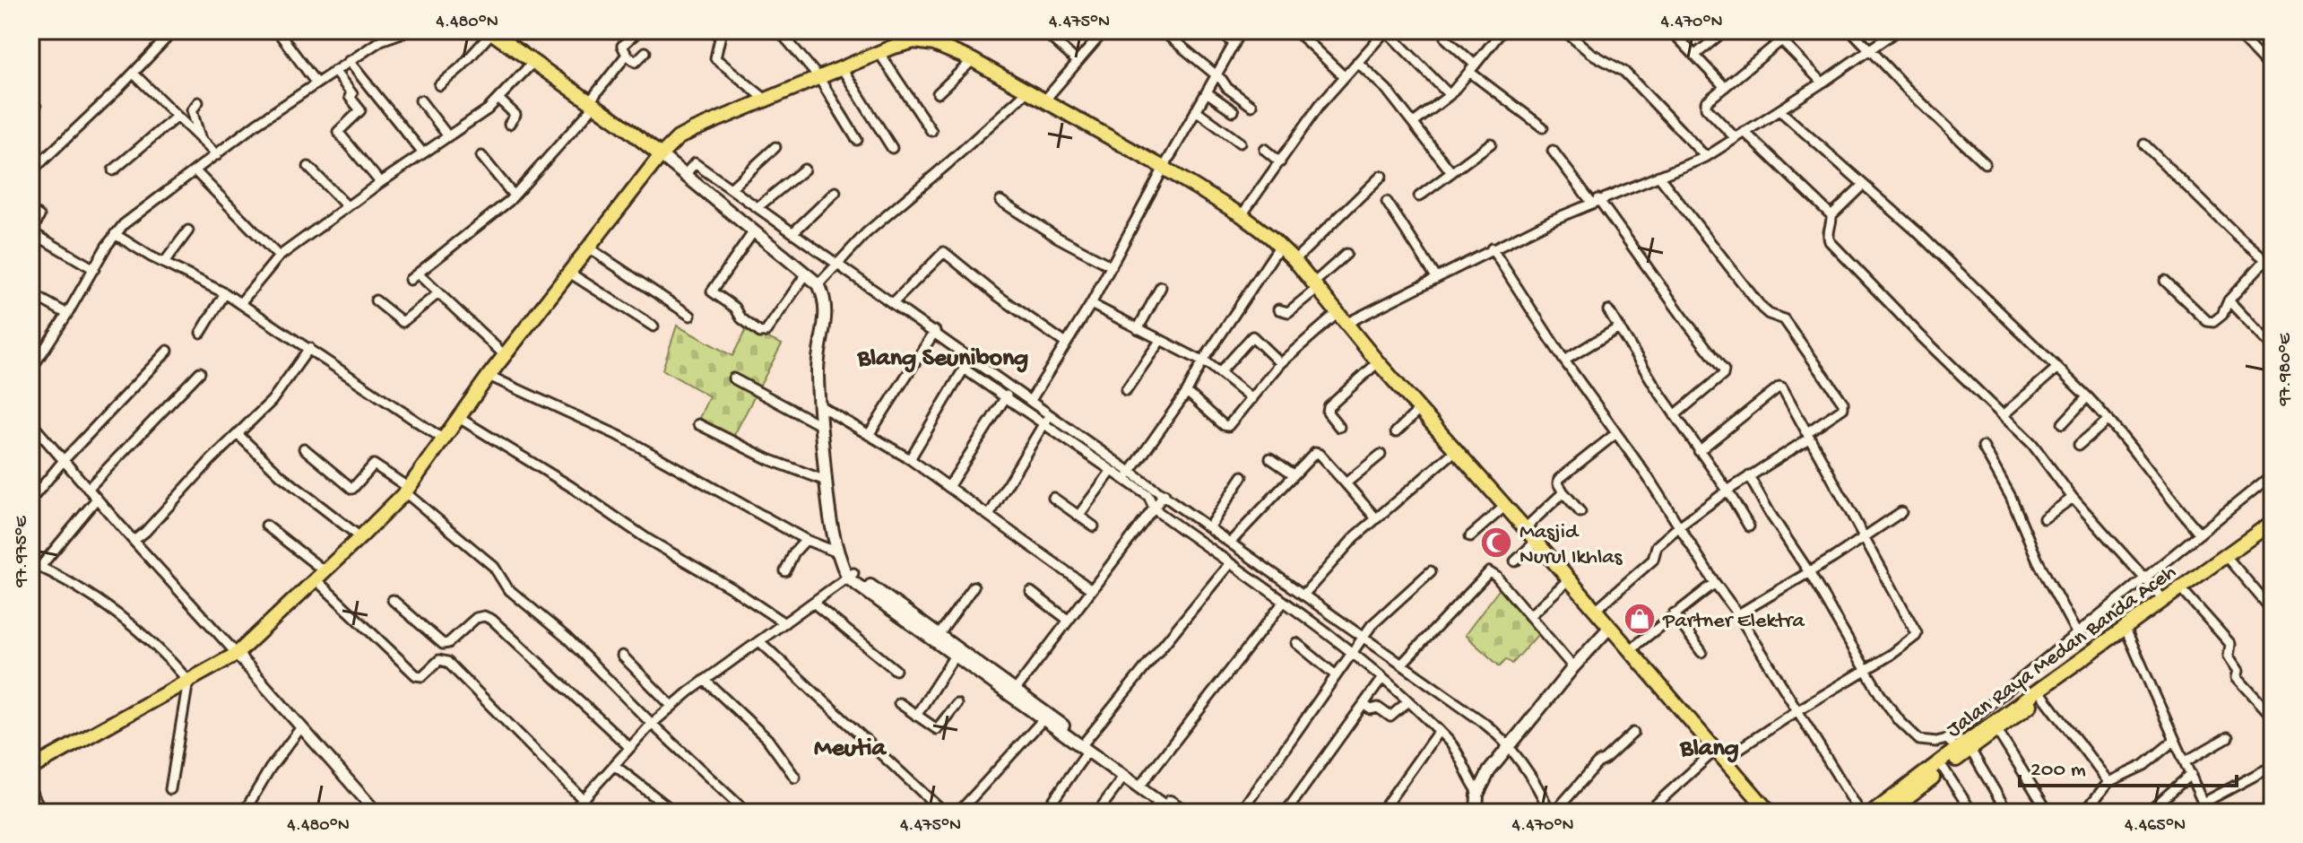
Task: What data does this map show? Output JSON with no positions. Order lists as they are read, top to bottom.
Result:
{
  "streets": {
    "highway": ["Jalan Raya Medan Banda Aceh"]
  },
  "districts": ["Blang Seunibong", "Meutia", "Blang"],
  "places": {
    "mosque": ["Masjid Nurul Ikhlas"],
    "shop": ["Partner Elektra"]
  },
  "scale_bar": "200 m",
  "coordinates": [
    "4.480°N",
    "4.475°N",
    "4.470°N",
    "97.980°E",
    "97.975°E",
    "4.465°N"
  ]
}
